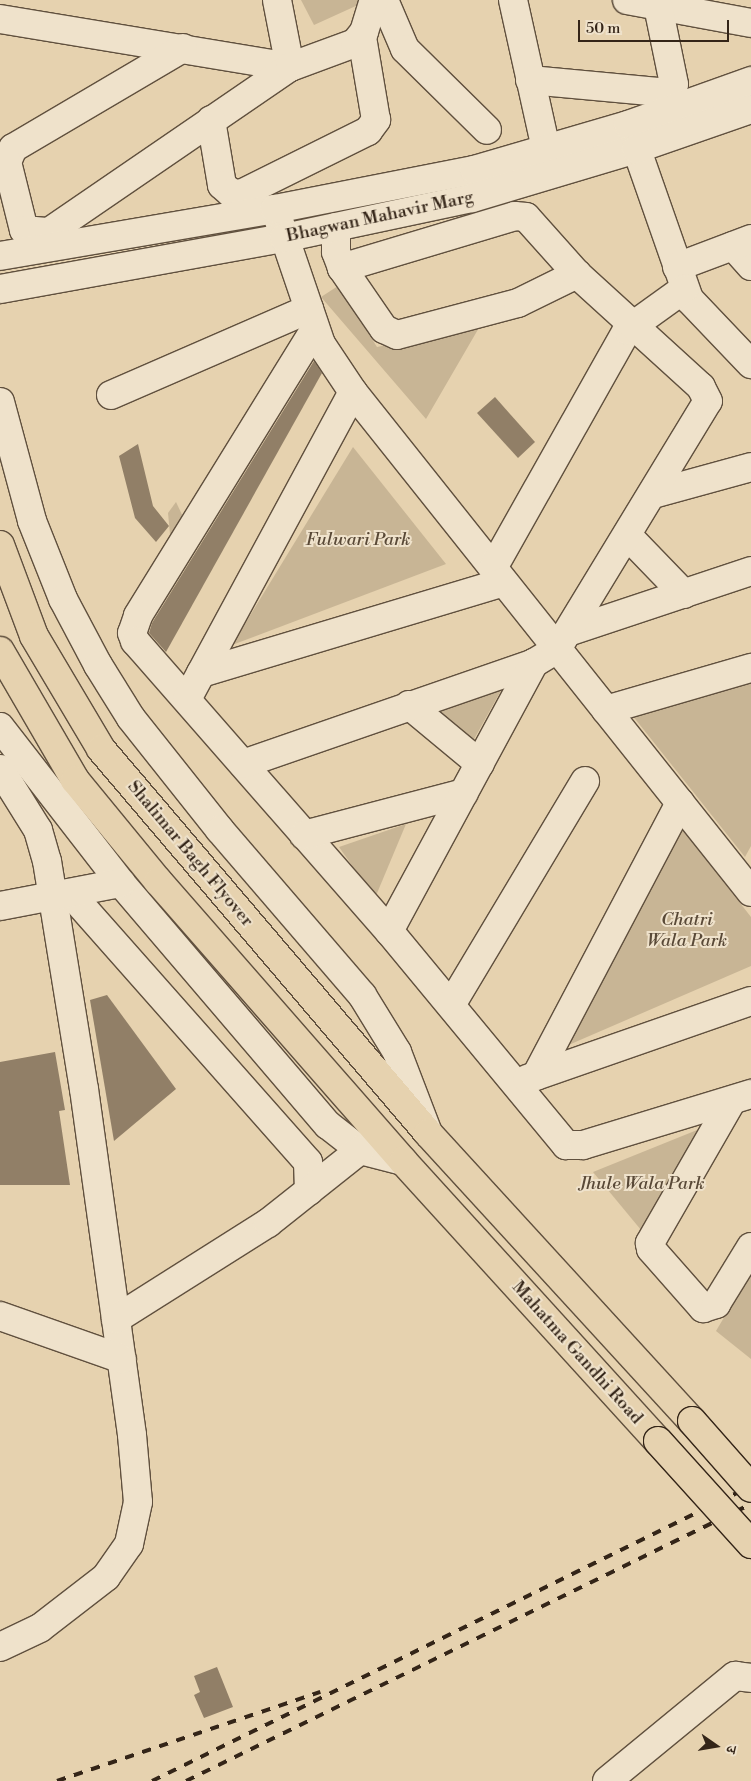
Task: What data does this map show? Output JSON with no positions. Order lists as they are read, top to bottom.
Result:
{
  "streets": {
    "main road": ["Shalimar Bagh Flyover", "Mahatma Gandhi Road"],
    "street": ["Bhagwan Mahavir Marg"]
  },
  "parks": ["Fulwari Park", "Chatri Wala Park", "Jhule Wala Park"],
  "scale_bar": "50 m",
  "north": "right"
}
